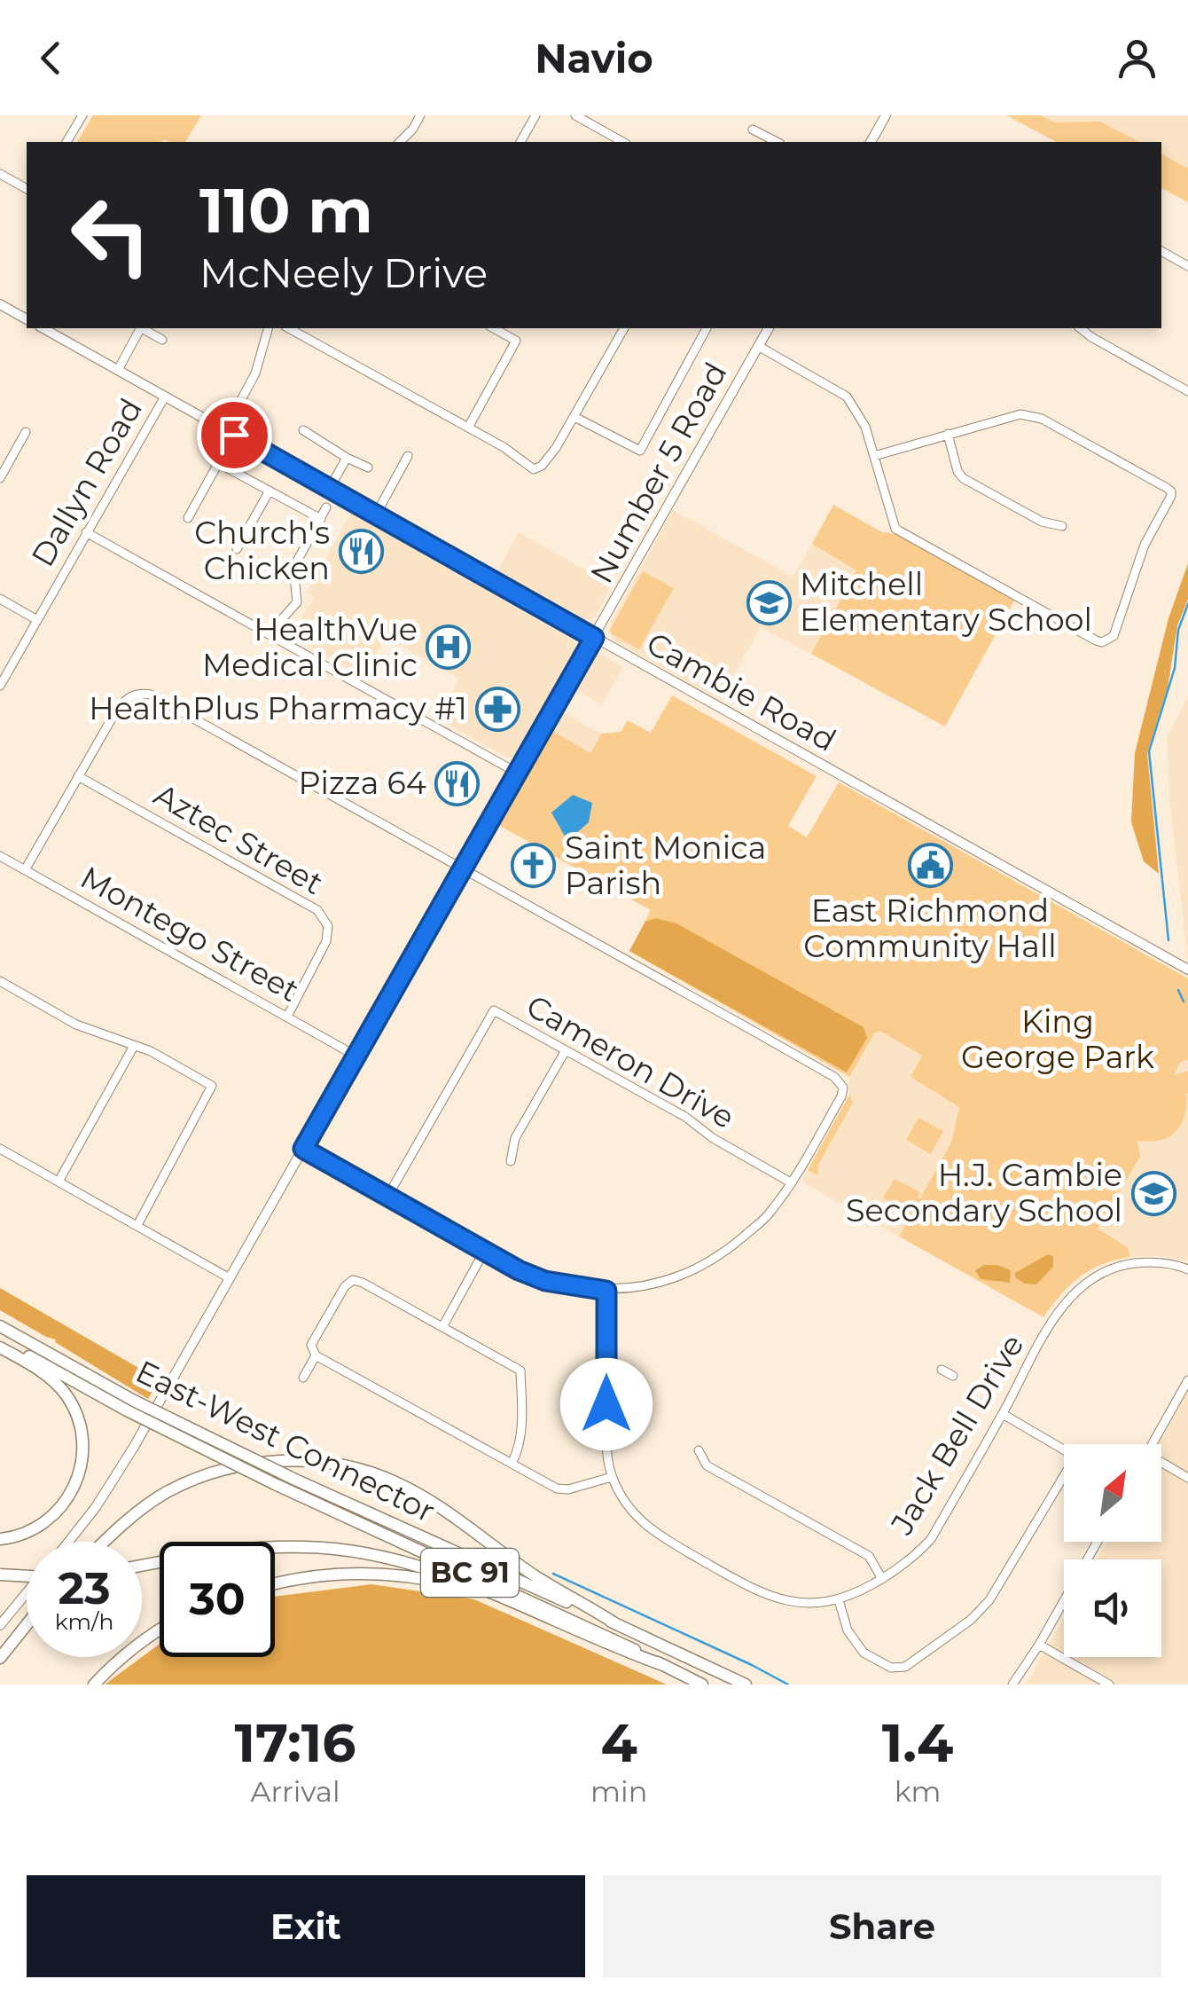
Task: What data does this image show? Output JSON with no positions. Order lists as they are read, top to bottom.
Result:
{
  "streets": {
    "highway": ["East-West Connector", "BC 91"],
    "main road": ["Number 5 Road", "Cambie Road"],
    "street": [
      "Dallyn Road",
      "Aztec Street",
      "Montego Street",
      "Cameron Drive",
      "Jack Bell Drive"
    ]
  },
  "crossings": [
    ["Number 5 Road", "Cambie Road"],
    ["Number 5 Road", "Montego Street"],
    ["Dallyn Road", "Cambie Road"],
    ["Aztec Street", "Montego Street"]
  ],
  "parks": ["King George Park"],
  "places": {
    "restaurant": ["Church's Chicken", "Pizza 64"],
    "school or university": ["Mitchell Elementary School", "H.J. Cambie Secondary School"],
    "hospital": ["HealthVue Medical Clinic"],
    "pharmacy": ["HealthPlus Pharmacy #1"],
    "public building": ["East Richmond Community Hall"],
    "church": ["Saint Monica Parish"]
  },
  "north": "top right",
  "page": {
    "header": "Navio",
    "turn": ["110 m", "McNeely Drive"],
    "speed": "23 km/h",
    "limit": "30",
    "eta": [
      "17:16",
      "Arrival",
      "4",
      "min",
      "1.4",
      "km"
    ],
    "buttons": ["Exit", "Share"]
  }
}
